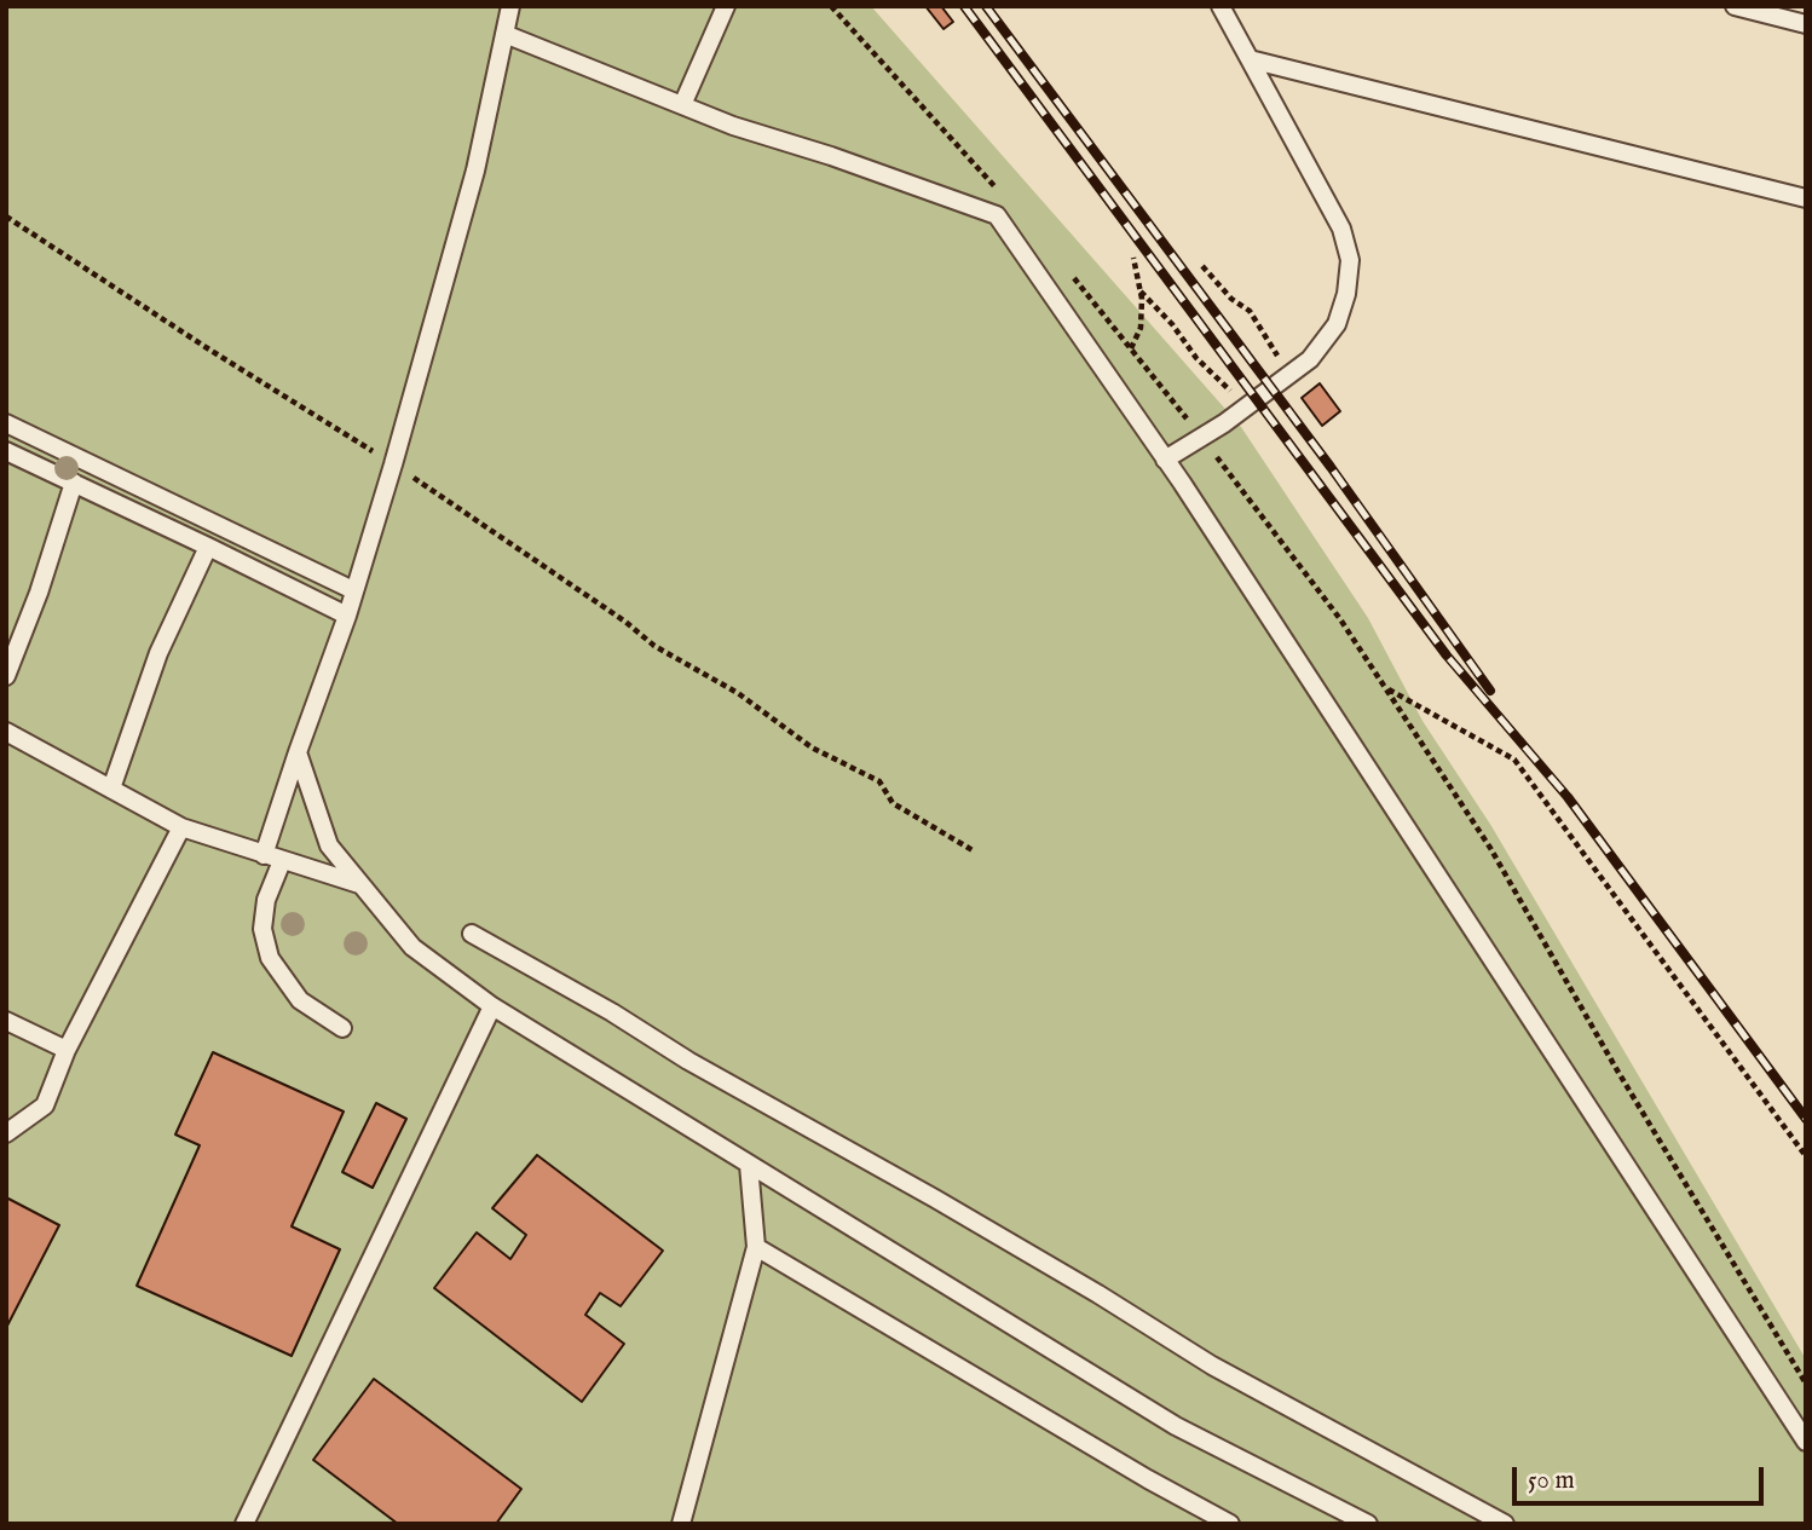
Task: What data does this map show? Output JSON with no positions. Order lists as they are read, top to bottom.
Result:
{
  "scale_bar": "50 m"
}
